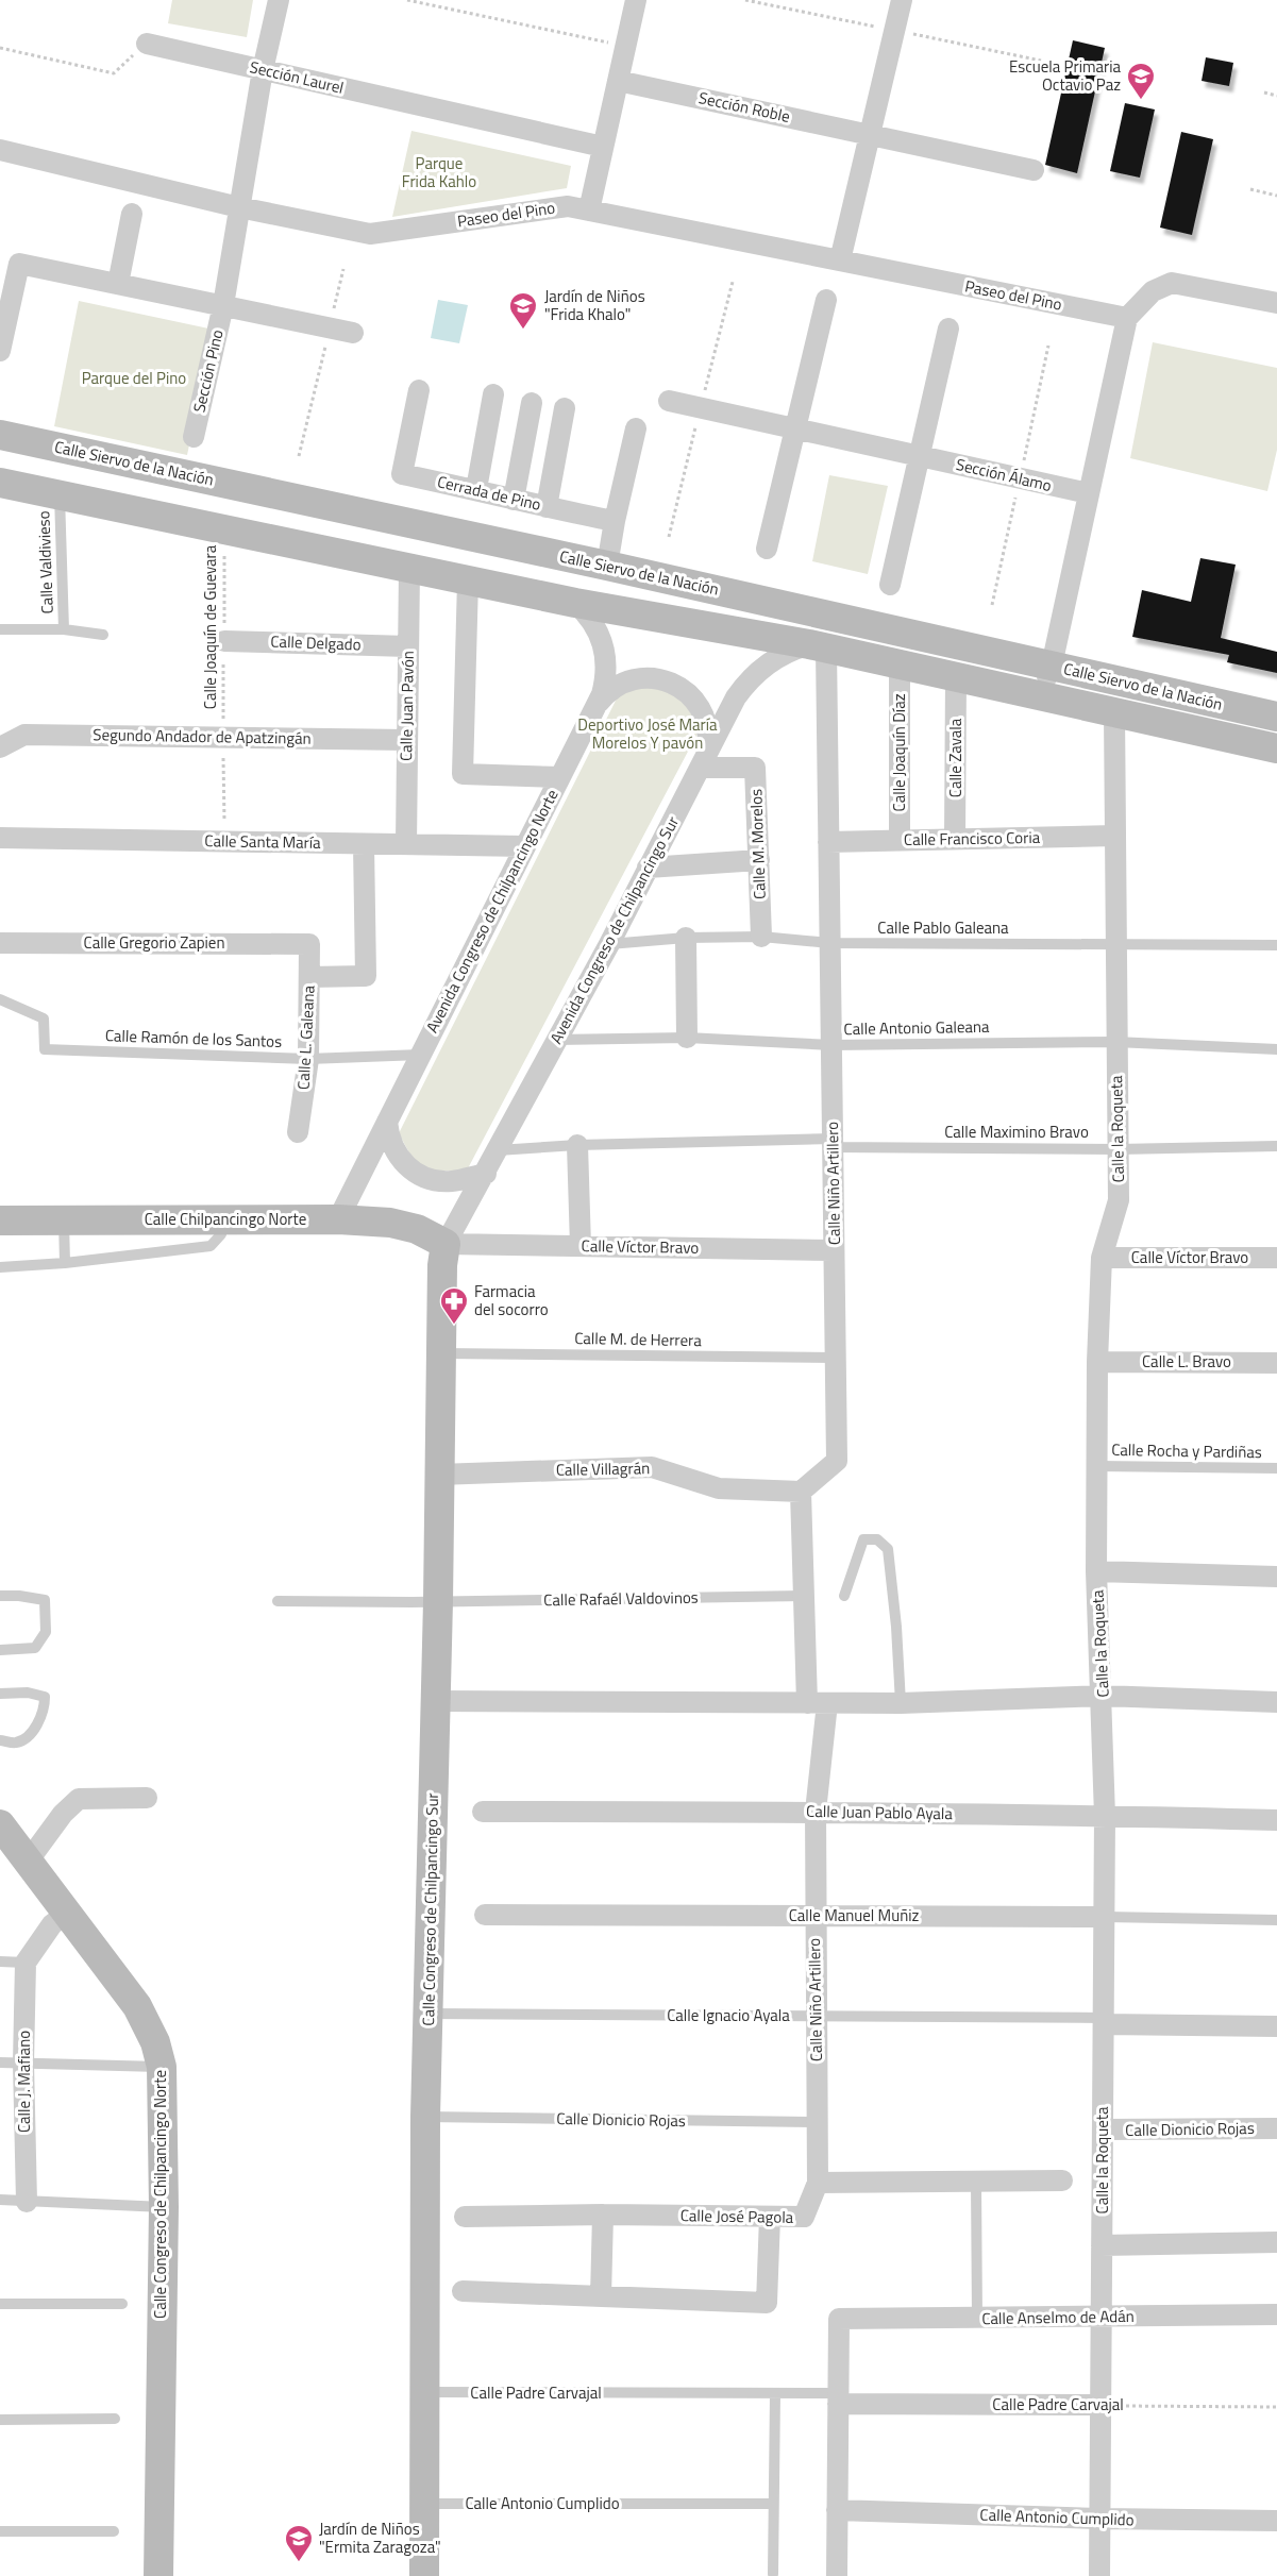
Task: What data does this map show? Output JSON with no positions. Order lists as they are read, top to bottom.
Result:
{
  "streets": {
    "street": [
      "Sección Laurel",
      "Sección Roble",
      "Paseo del Pino",
      "Sección Pino",
      "Calle Siervo de la Nación",
      "Sección Álamo",
      "Cerrada de Pino",
      "Calle Delgado",
      "Calle Juan Pavón",
      "Segundo Andador de Apatzingán",
      "Calle Joaquín Díaz",
      "Calle Zavala",
      "Calle Francisco Coria",
      "Calle Santa María",
      "Calle M. Morelos",
      "Avenida Congreso de Chilpancingo Norte",
      "Avenida Congreso de Chilpancingo Sur",
      "Calle Gregorio Zapien",
      "Calle L. Galeana",
      "Calle la Roqueta",
      "Calle Niño Artillero",
      "Calle Chilpancingo Norte",
      "Calle Víctor Bravo",
      "Calle L. Bravo",
      "Calle Villagrán",
      "Calle Juan Pablo Ayala",
      "Calle Congreso de Chilpancingo Sur",
      "Calle Manuel Muñiz",
      "Calle Ignacio Ayala",
      "Calle J. Mafiano",
      "Calle Dionicio Rojas",
      "Calle Congreso de Chilpancingo Norte",
      "Calle José Pagola",
      "Calle Anselmo de Adán",
      "Calle Padre Carvajal",
      "Calle Antonio Cumplido"
    ],
    "lane": [
      "Calle Valdivieso",
      "Calle Pablo Galeana",
      "Calle Antonio Galeana",
      "Calle Ramón de los Santos",
      "Calle Maximino Bravo",
      "Calle M. de Herrera",
      "Calle Rocha y Pardiñas",
      "Calle Rafaél Valdovinos"
    ],
    "path": ["Calle Joaquín de Guevara"]
  },
  "crossings": [
    ["Paseo del Pino", "Sección Pino"],
    ["Calle Siervo de la Nación", "Calle Valdivieso"],
    ["Calle Siervo de la Nación", "Calle Joaquín de Guevara"],
    ["Calle Siervo de la Nación", "Calle Juan Pavón"],
    ["Calle Siervo de la Nación", "Calle Joaquín Díaz"],
    ["Calle Siervo de la Nación", "Calle Zavala"],
    ["Calle Siervo de la Nación", "Avenida Congreso de Chilpancingo Norte"],
    ["Calle Siervo de la Nación", "Avenida Congreso de Chilpancingo Sur"],
    ["Calle Siervo de la Nación", "Calle la Roqueta"],
    ["Calle Siervo de la Nación", "Calle Niño Artillero"],
    ["Calle Joaquín de Guevara", "Calle Delgado"],
    ["Calle Joaquín de Guevara", "Segundo Andador de Apatzingán"],
    ["Calle Joaquín de Guevara", "Calle Santa María"],
    ["Calle Delgado", "Calle Juan Pavón"],
    ["Calle Juan Pavón", "Segundo Andador de Apatzingán"],
    ["Calle Juan Pavón", "Calle Santa María"],
    ["Calle Joaquín Díaz", "Calle Francisco Coria"],
    ["Calle Zavala", "Calle Francisco Coria"],
    ["Calle Francisco Coria", "Calle la Roqueta"],
    ["Calle Francisco Coria", "Calle Niño Artillero"],
    ["Calle Santa María", "Avenida Congreso de Chilpancingo Norte"],
    ["Calle M. Morelos", "Calle Pablo Galeana"],
    ["Calle M. Morelos", "Avenida Congreso de Chilpancingo Sur"],
    ["Avenida Congreso de Chilpancingo Norte", "Calle Ramón de los Santos"],
    ["Avenida Congreso de Chilpancingo Norte", "Calle Chilpancingo Norte"],
    ["Calle Pablo Galeana", "Avenida Congreso de Chilpancingo Sur"],
    ["Calle Pablo Galeana", "Calle la Roqueta"],
    ["Calle Pablo Galeana", "Calle Niño Artillero"],
    ["Avenida Congreso de Chilpancingo Sur", "Calle Antonio Galeana"],
    ["Avenida Congreso de Chilpancingo Sur", "Calle Maximino Bravo"],
    ["Avenida Congreso de Chilpancingo Sur", "Calle Niño Artillero"],
    ["Avenida Congreso de Chilpancingo Sur", "Calle Chilpancingo Norte"],
    ["Avenida Congreso de Chilpancingo Sur", "Calle Víctor Bravo"],
    ["Avenida Congreso de Chilpancingo Sur", "Calle Congreso de Chilpancingo Sur"],
    ["Calle Gregorio Zapien", "Calle L. Galeana"],
    ["Calle Antonio Galeana", "Calle la Roqueta"],
    ["Calle Antonio Galeana", "Calle Niño Artillero"],
    ["Calle L. Galeana", "Calle Ramón de los Santos"],
    ["Calle la Roqueta", "Calle Maximino Bravo"],
    ["Calle la Roqueta", "Calle Víctor Bravo"],
    ["Calle la Roqueta", "Calle L. Bravo"],
    ["Calle la Roqueta", "Calle Rocha y Pardiñas"],
    ["Calle la Roqueta", "Calle Juan Pablo Ayala"],
    ["Calle la Roqueta", "Calle Manuel Muñiz"],
    ["Calle la Roqueta", "Calle Ignacio Ayala"],
    ["Calle la Roqueta", "Calle Dionicio Rojas"],
    ["Calle la Roqueta", "Calle Anselmo de Adán"],
    ["Calle la Roqueta", "Calle Padre Carvajal"],
    ["Calle la Roqueta", "Calle Antonio Cumplido"],
    ["Calle Maximino Bravo", "Calle Niño Artillero"],
    ["Calle Niño Artillero", "Calle Víctor Bravo"],
    ["Calle Niño Artillero", "Calle M. de Herrera"],
    ["Calle Niño Artillero", "Calle Villagrán"],
    ["Calle Niño Artillero", "Calle Rafaél Valdovinos"],
    ["Calle Niño Artillero", "Calle Juan Pablo Ayala"],
    ["Calle Niño Artillero", "Calle Manuel Muñiz"],
    ["Calle Niño Artillero", "Calle Ignacio Ayala"],
    ["Calle Niño Artillero", "Calle Dionicio Rojas"],
    ["Calle Niño Artillero", "Calle José Pagola"],
    ["Calle Chilpancingo Norte", "Calle Víctor Bravo"],
    ["Calle Chilpancingo Norte", "Calle Congreso de Chilpancingo Sur"],
    ["Calle Víctor Bravo", "Calle Congreso de Chilpancingo Sur"],
    ["Calle M. de Herrera", "Calle Congreso de Chilpancingo Sur"],
    ["Calle Villagrán", "Calle Congreso de Chilpancingo Sur"],
    ["Calle Rafaél Valdovinos", "Calle Congreso de Chilpancingo Sur"],
    ["Calle Congreso de Chilpancingo Sur", "Calle Ignacio Ayala"],
    ["Calle Congreso de Chilpancingo Sur", "Calle Dionicio Rojas"],
    ["Calle Congreso de Chilpancingo Sur", "Calle Padre Carvajal"],
    ["Calle Congreso de Chilpancingo Sur", "Calle Antonio Cumplido"],
    ["Calle Anselmo de Adán", "Calle Padre Carvajal"]
  ],
  "parks": ["Parque Frida Kahlo", "Parque del Pino", "Deportivo José María Morelos Y pavón"],
  "places": {
    "school or university": ["Escuela Primaria Octavio Paz", "Jardín de Niños \"Frida Khalo\"", "Jardín de Niños \"Ermita Zaragoza\""],
    "pharmacy": ["Farmacia del socorro"]
  }
}
